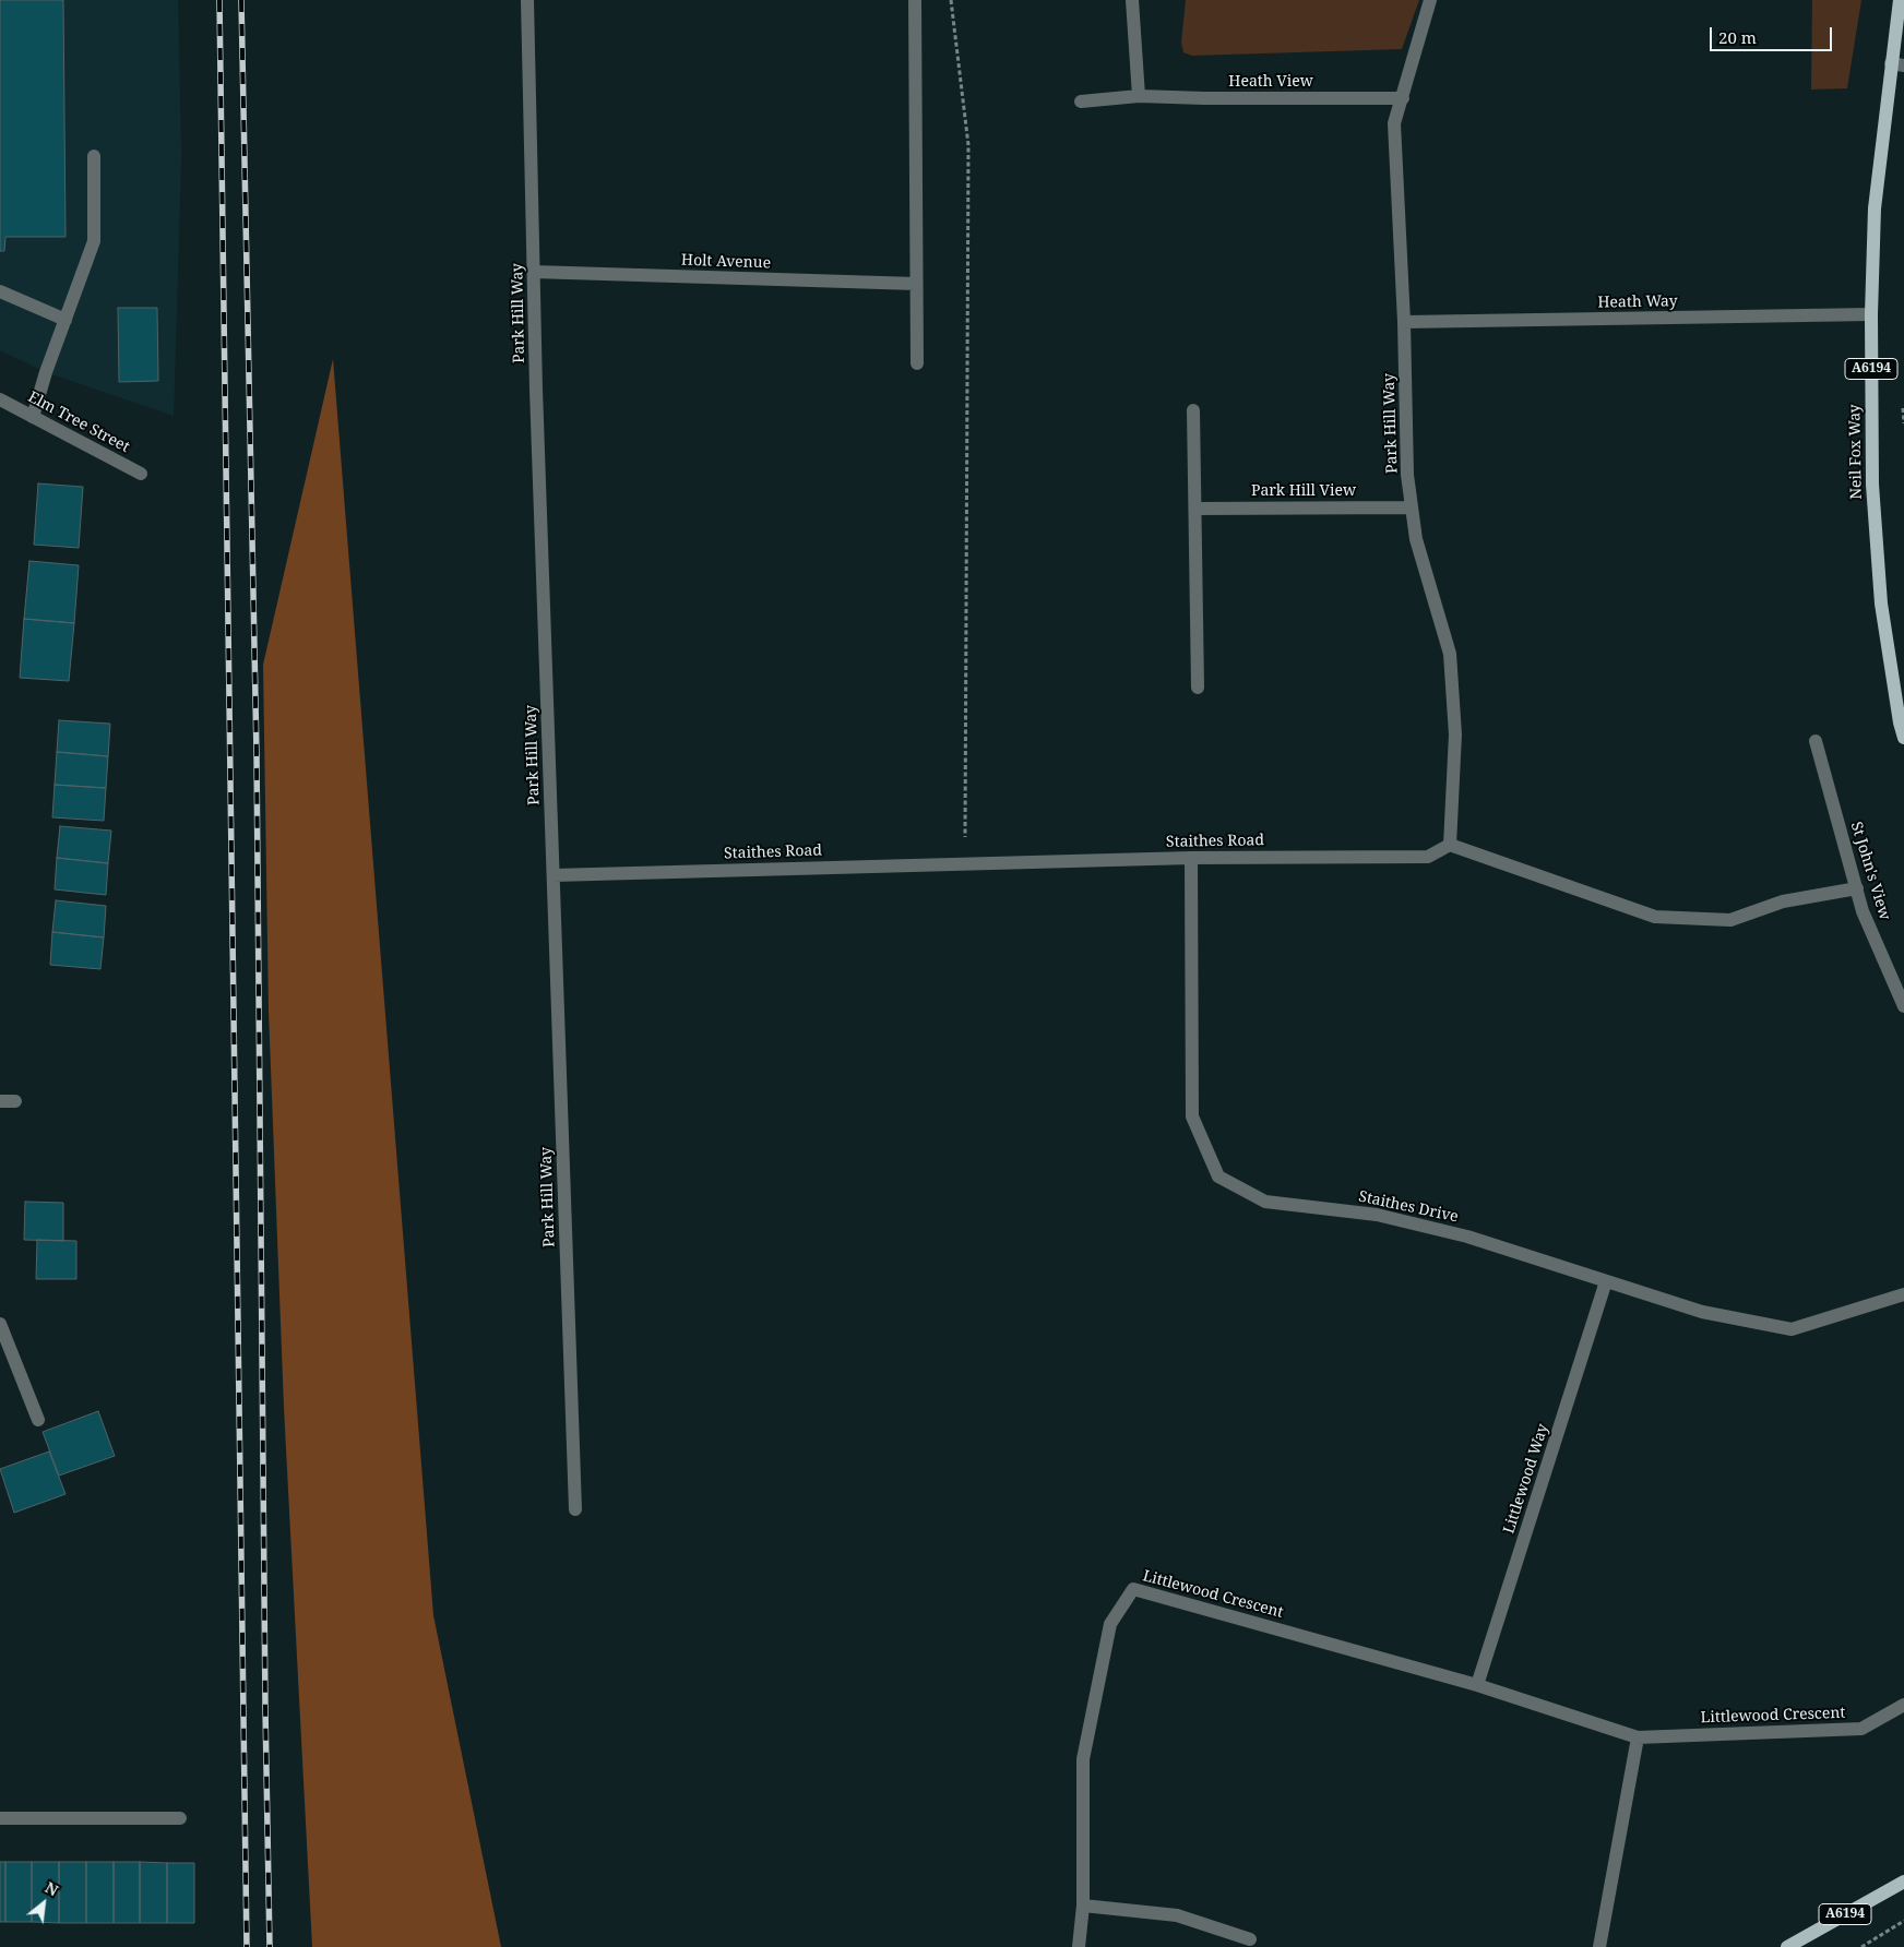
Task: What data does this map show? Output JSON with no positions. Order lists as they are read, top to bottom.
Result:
{
  "streets": {
    "main road": ["A6194", "Neil Fox Way"],
    "street": [
      "Heath View",
      "Holt Avenue",
      "Heath Way",
      "Park Hill Way",
      "Elm Tree Street",
      "Park Hill View",
      "Staithes Road",
      "St John's View",
      "Staithes Drive",
      "Littlewood Way",
      "Littlewood Crescent"
    ]
  },
  "crossings": [
    ["Heath View", "Park Hill Way"],
    ["Holt Avenue", "Park Hill Way"],
    ["Heath Way", "Park Hill Way"],
    ["Heath Way", "Neil Fox Way"],
    ["Park Hill Way", "Park Hill View"],
    ["Park Hill Way", "Staithes Road"],
    ["Staithes Road", "Staithes Drive"],
    ["Staithes Drive", "Littlewood Way"],
    ["Littlewood Way", "Littlewood Crescent"]
  ],
  "scale_bar": "20 m",
  "north": "top right"
}
